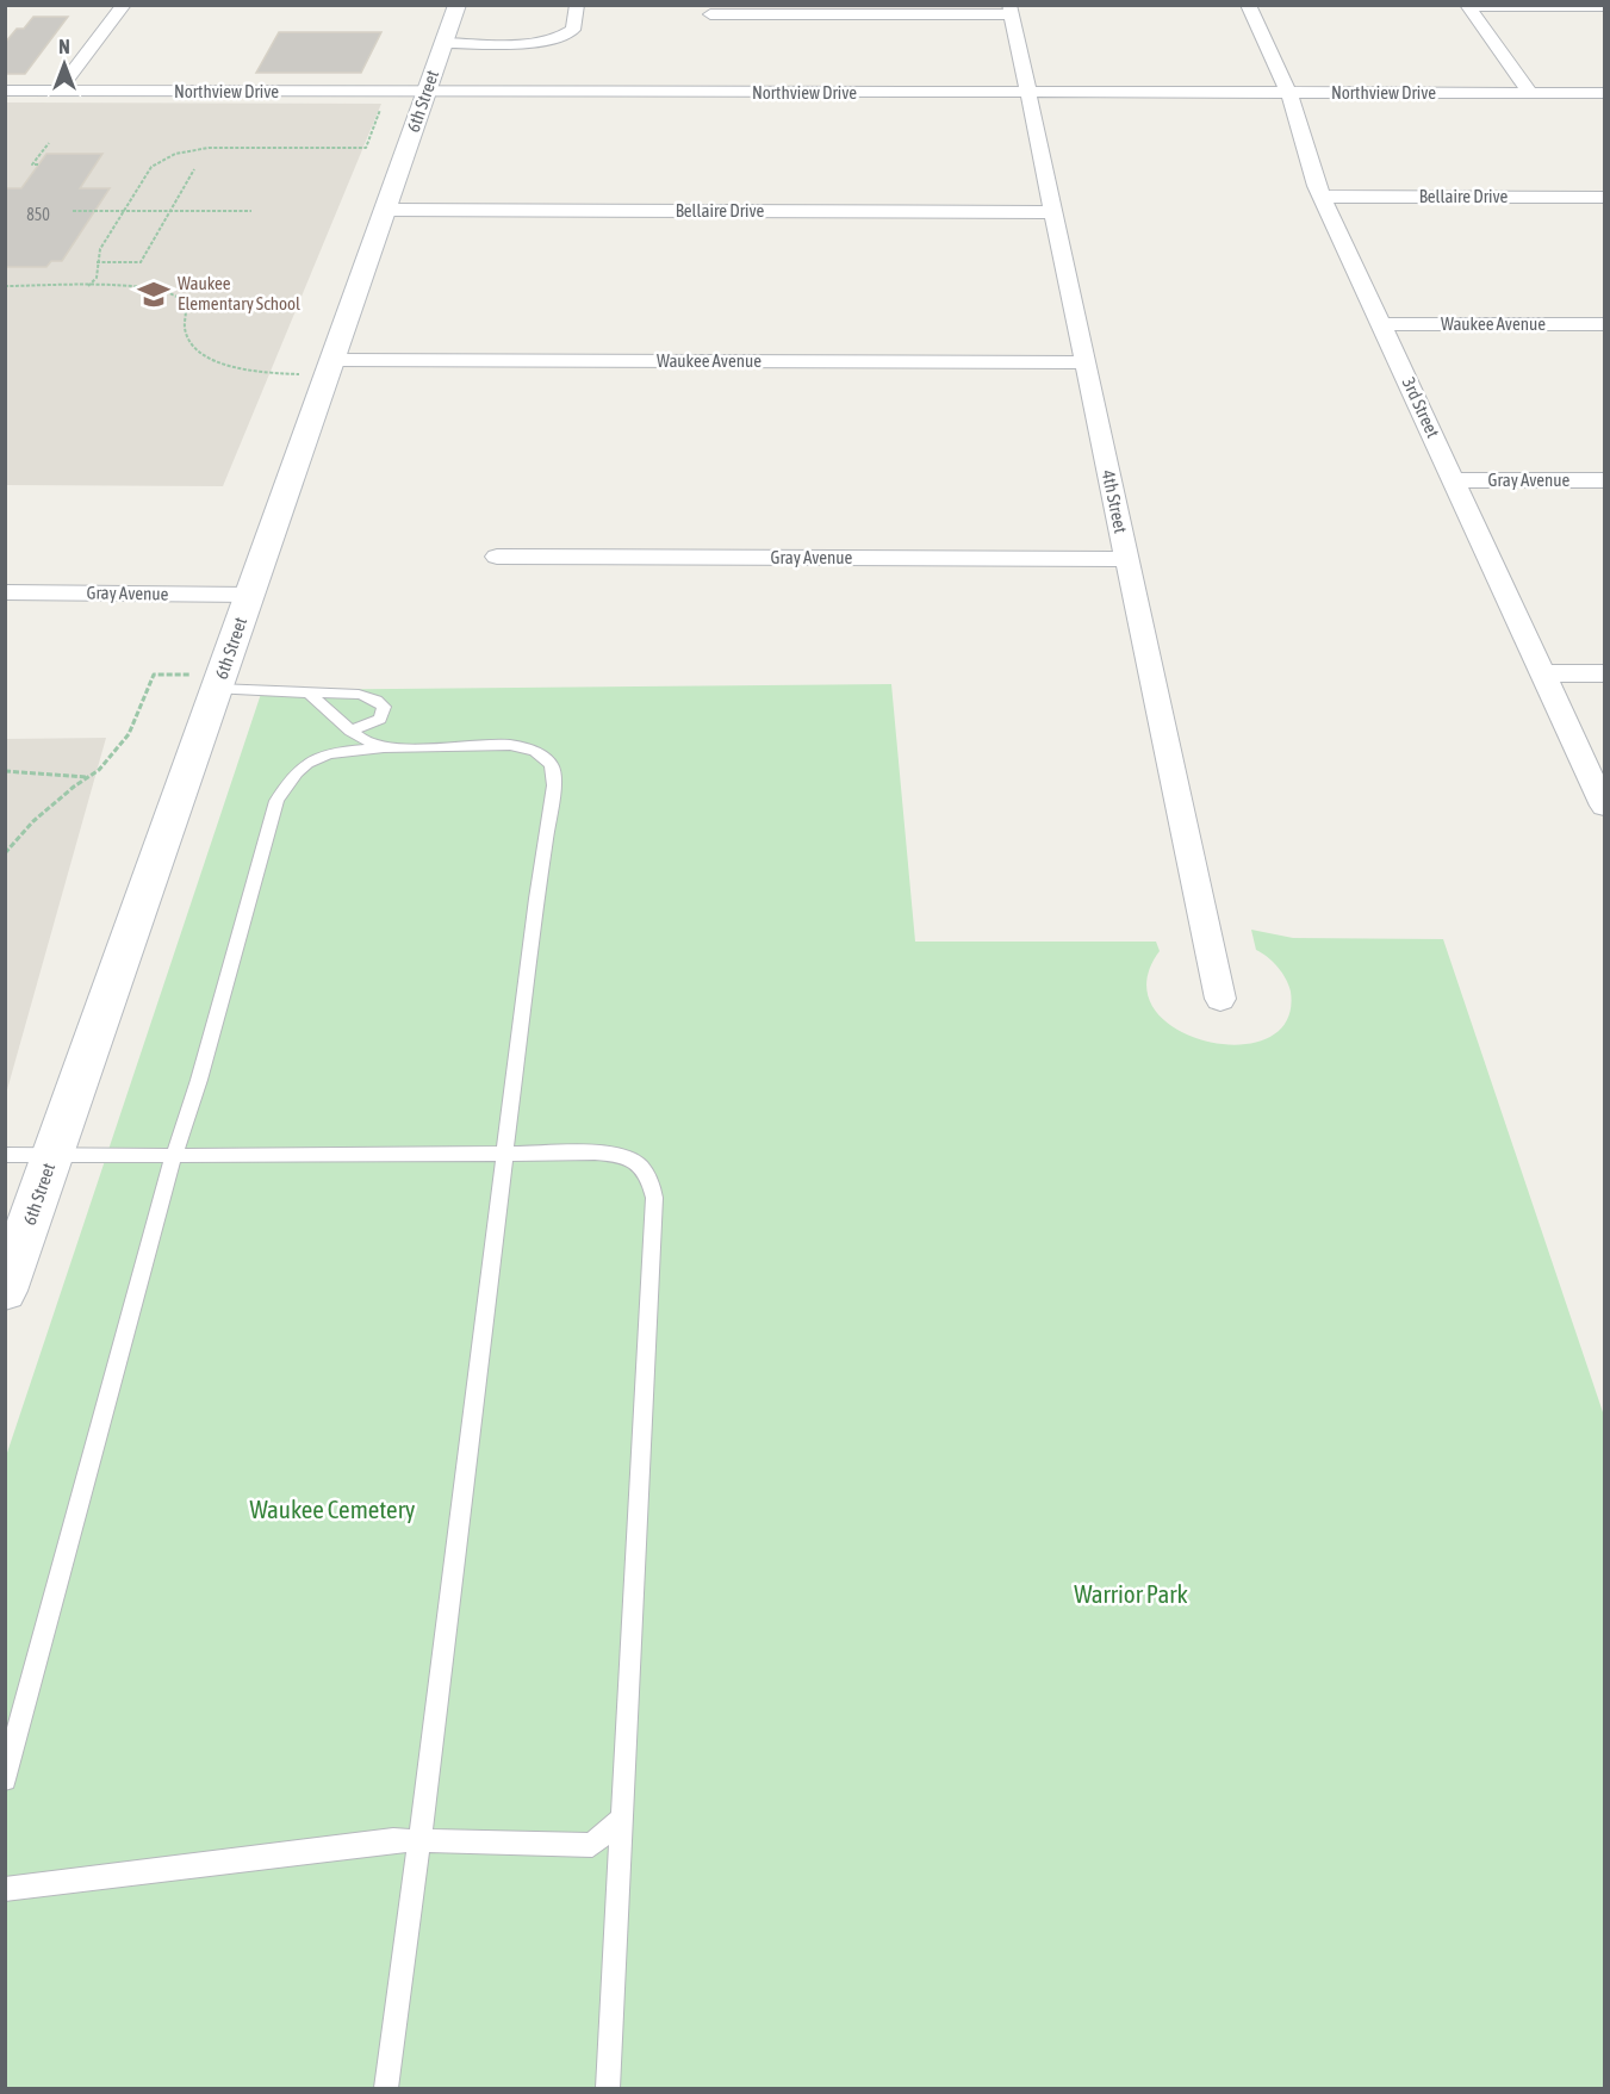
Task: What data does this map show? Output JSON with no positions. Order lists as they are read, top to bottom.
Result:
{
  "streets": {
    "main road": ["6th Street"],
    "street": [
      "Northview Drive",
      "Bellaire Drive",
      "Waukee Avenue",
      "3rd Street",
      "Gray Avenue",
      "4th Street"
    ]
  },
  "crossings": [
    ["Northview Drive", "6th Street"],
    ["Northview Drive", "3rd Street"],
    ["Northview Drive", "4th Street"],
    ["6th Street", "Bellaire Drive"],
    ["6th Street", "Waukee Avenue"],
    ["6th Street", "Gray Avenue"],
    ["Bellaire Drive", "3rd Street"],
    ["Bellaire Drive", "4th Street"],
    ["Waukee Avenue", "3rd Street"],
    ["Waukee Avenue", "4th Street"],
    ["3rd Street", "Gray Avenue"],
    ["Gray Avenue", "4th Street"]
  ],
  "parks": ["Waukee Cemetery", "Warrior Park"],
  "places": {
    "school or university": ["Waukee Elementary School"]
  },
  "house_numbers": ["850"],
  "north": "top"
}
